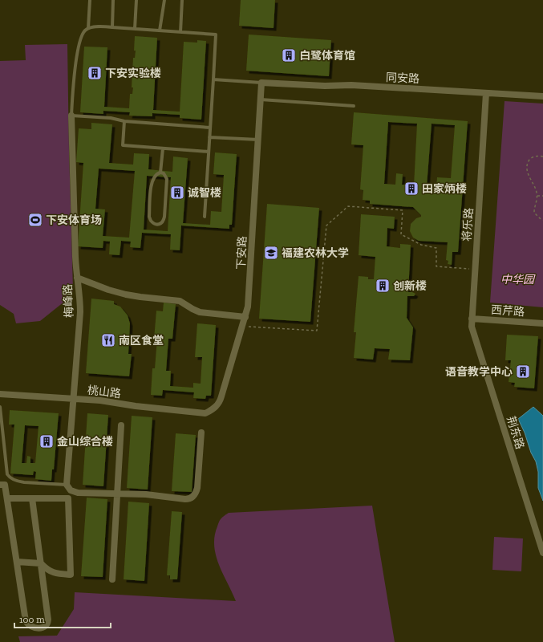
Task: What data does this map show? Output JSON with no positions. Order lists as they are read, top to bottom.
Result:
{
  "streets": {
    "street": [
      "同安路",
      "将乐路",
      "下安路",
      "梅峰路",
      "西芹路",
      "桃山路",
      "荆东路"
    ]
  },
  "crossings": [
    ["同安路", "将乐路"],
    ["同安路", "下安路"],
    ["将乐路", "西芹路"],
    ["将乐路", "荆东路"],
    ["下安路", "桃山路"],
    ["梅峰路", "桃山路"],
    ["西芹路", "荆东路"]
  ],
  "parks": ["中华园"],
  "places": {
    "building": [
      "白鹭体育馆",
      "下安实验楼",
      "田家炳楼",
      "诚智楼",
      "创新楼",
      "语音教学中心",
      "金山综合楼"
    ],
    "sports": ["下安体育场"],
    "school or university": ["福建农林大学"],
    "restaurant": ["南区食堂"]
  },
  "scale_bar": "100 m"
}
